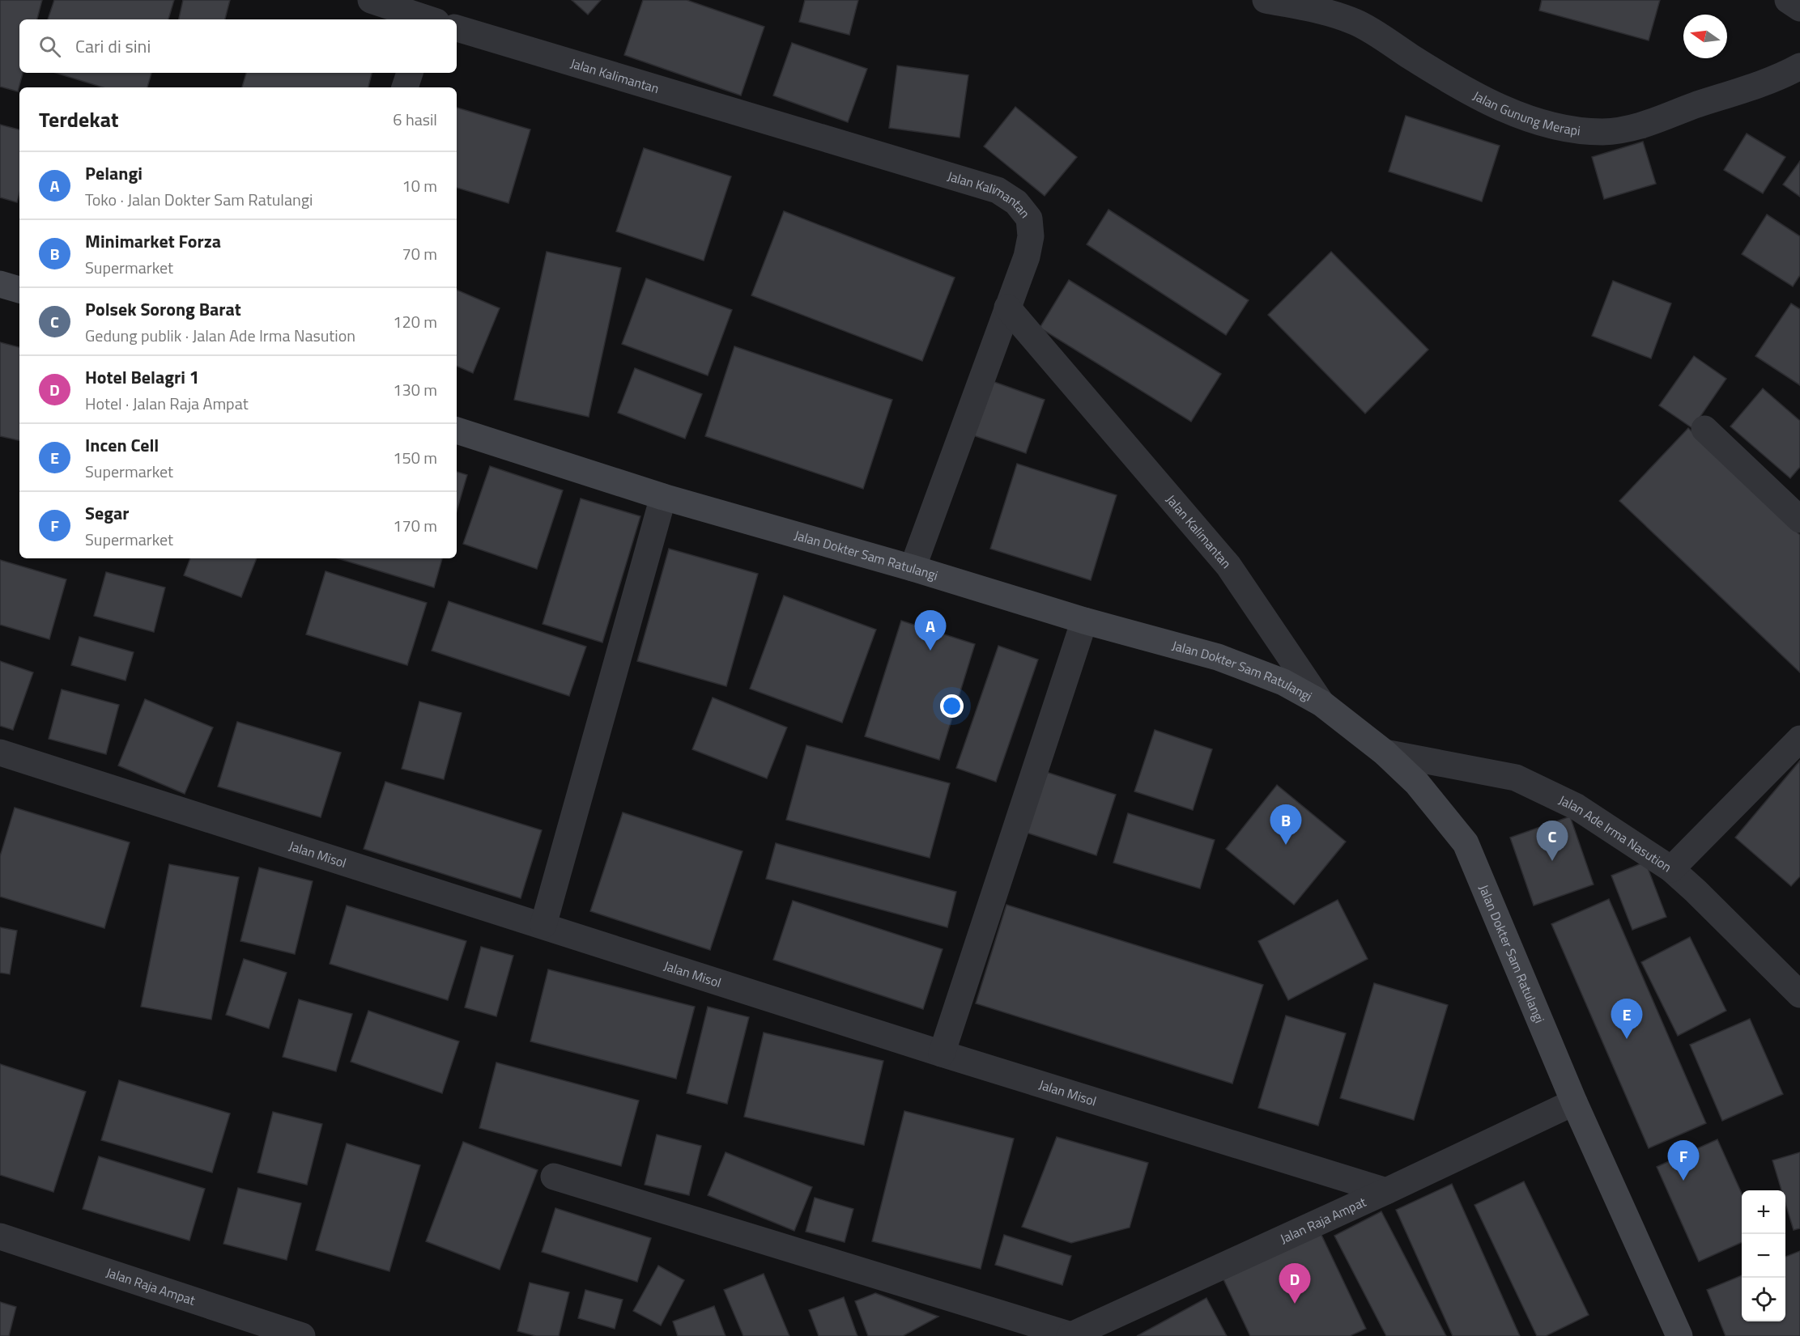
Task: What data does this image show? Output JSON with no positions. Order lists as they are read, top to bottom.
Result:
{
  "streets": {
    "street": [
      "Jalan Kalimantan",
      "Jalan Gunung Merapi",
      "Jalan Dokter Sam Ratulangi",
      "Jalan Ade Irma Nasution",
      "Jalan Misol",
      "Jalan Raja Ampat"
    ]
  },
  "crossings": [
    ["Jalan Kalimantan", "Jalan Dokter Sam Ratulangi"],
    ["Jalan Dokter Sam Ratulangi", "Jalan Ade Irma Nasution"],
    ["Jalan Dokter Sam Ratulangi", "Jalan Raja Ampat"],
    ["Jalan Misol", "Jalan Raja Ampat"]
  ],
  "north": "left",
  "page": {
    "search": "Cari di sini",
    "heading": ["Terdekat", "6 hasil"],
    "list": [
      {
        "mark": "A",
        "name": "Pelangi",
        "note": "Toko · Jalan Dokter Sam Ratulangi",
        "value": "10 m"
      },
      {
        "mark": "B",
        "name": "Minimarket Forza",
        "note": "Supermarket",
        "value": "70 m"
      },
      {
        "mark": "C",
        "name": "Polsek Sorong Barat",
        "note": "Gedung publik · Jalan Ade Irma Nasution",
        "value": "120 m"
      },
      {
        "mark": "D",
        "name": "Hotel Belagri 1",
        "note": "Hotel · Jalan Raja Ampat",
        "value": "130 m"
      },
      {
        "mark": "E",
        "name": "Incen Cell",
        "note": "Supermarket",
        "value": "150 m"
      },
      {
        "mark": "F",
        "name": "Segar",
        "note": "Supermarket",
        "value": "170 m"
      }
    ],
    "pins": [
      "A",
      "B",
      "C",
      "E",
      "F",
      "D"
    ],
    "map_buttons": ["+", "−"]
  }
}
